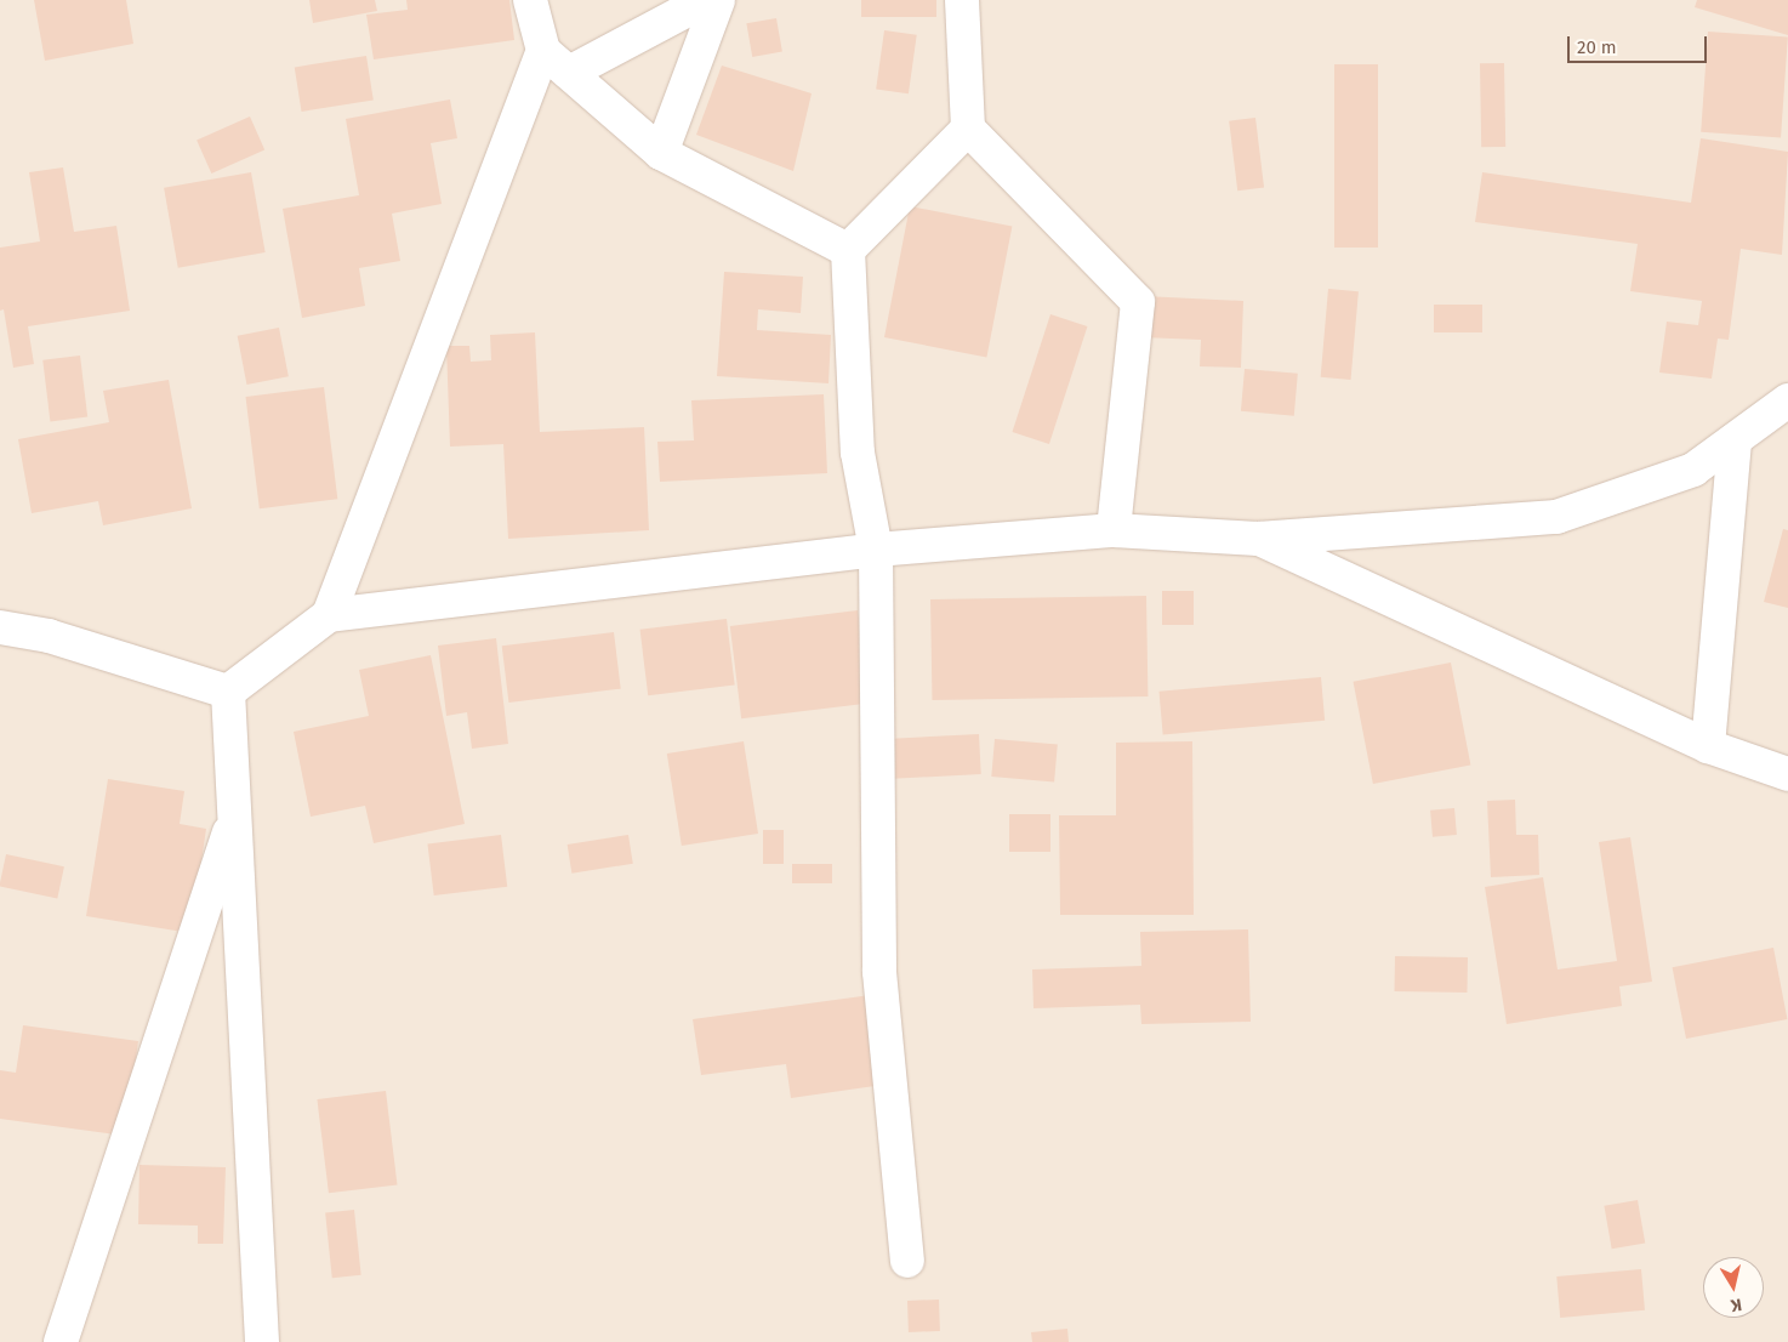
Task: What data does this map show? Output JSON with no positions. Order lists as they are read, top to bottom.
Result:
{
  "scale_bar": "20 m",
  "north": "bottom"
}
